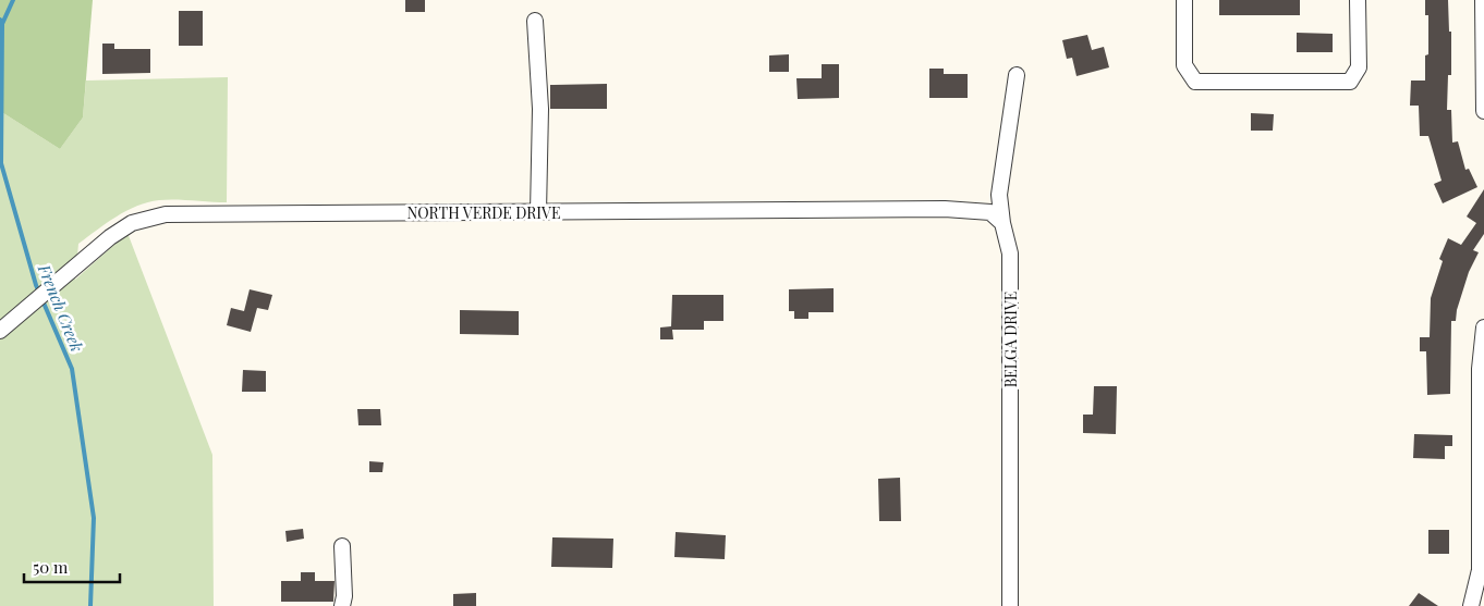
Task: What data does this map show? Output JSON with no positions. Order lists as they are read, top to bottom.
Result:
{
  "streets": {
    "street": ["NORTH VERDE DRIVE", "BELGA DRIVE"]
  },
  "crossings": [
    ["NORTH VERDE DRIVE", "BELGA DRIVE"]
  ],
  "water": ["French Creek"],
  "scale_bar": "50 m"
}
